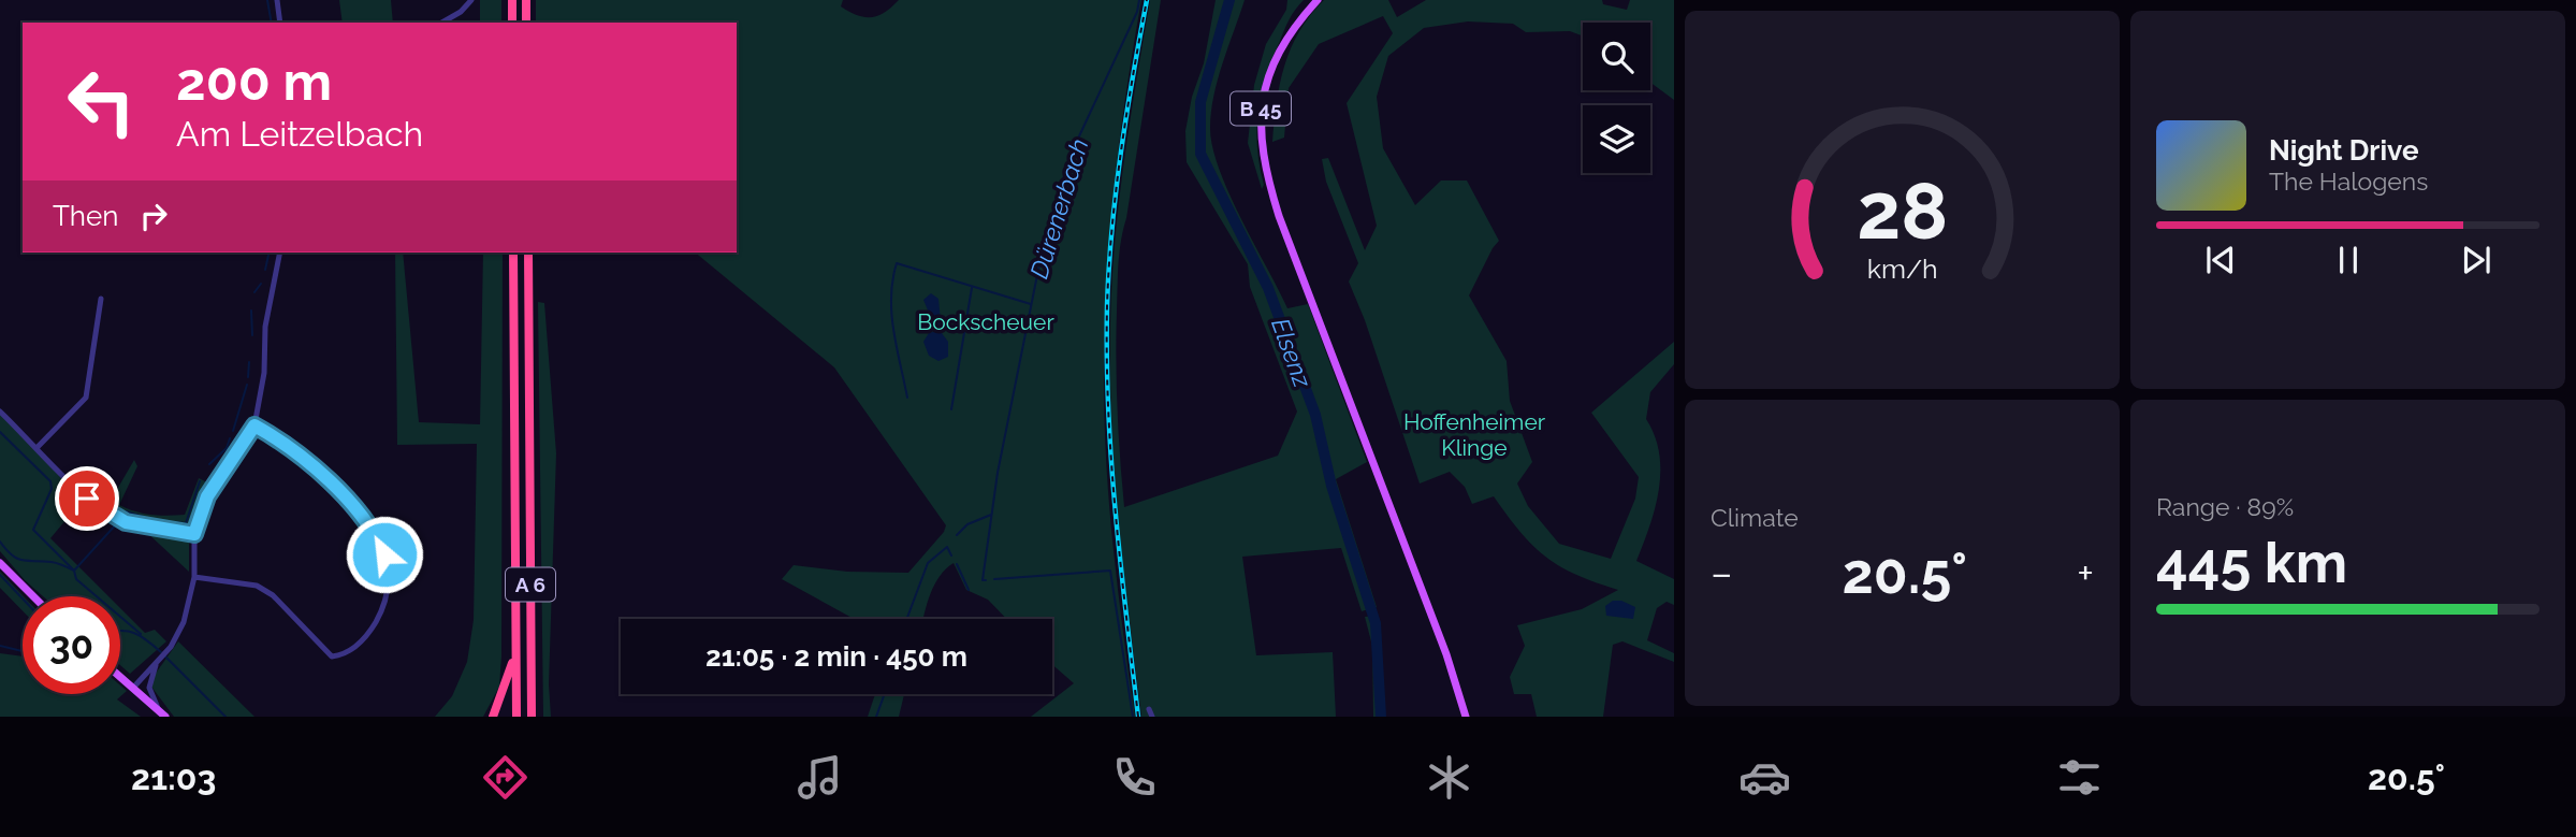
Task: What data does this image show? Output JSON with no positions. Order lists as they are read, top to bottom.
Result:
{
  "streets": {
    "highway": ["A 6"],
    "main road": ["B 45"]
  },
  "water": ["Dürenerbach", "Elsenz"],
  "parks": ["Bockscheuer", "Hoffenheimer Klinge"],
  "page": {
    "turn": ["200 m", "Am Leitzelbach"],
    "song": ["Night Drive", "The Halogens"],
    "then": "Then",
    "tile": [
      "Climate",
      ["Range · 89%", "445 km"]
    ],
    "heat": ["−", "20.5°", "+"],
    "limit": "30",
    "trip": "21:05 · 2 min · 450 m",
    "tabs": ["21:03", "20.5°"],
    "gauge": ["28", "km/h"]
  }
}
